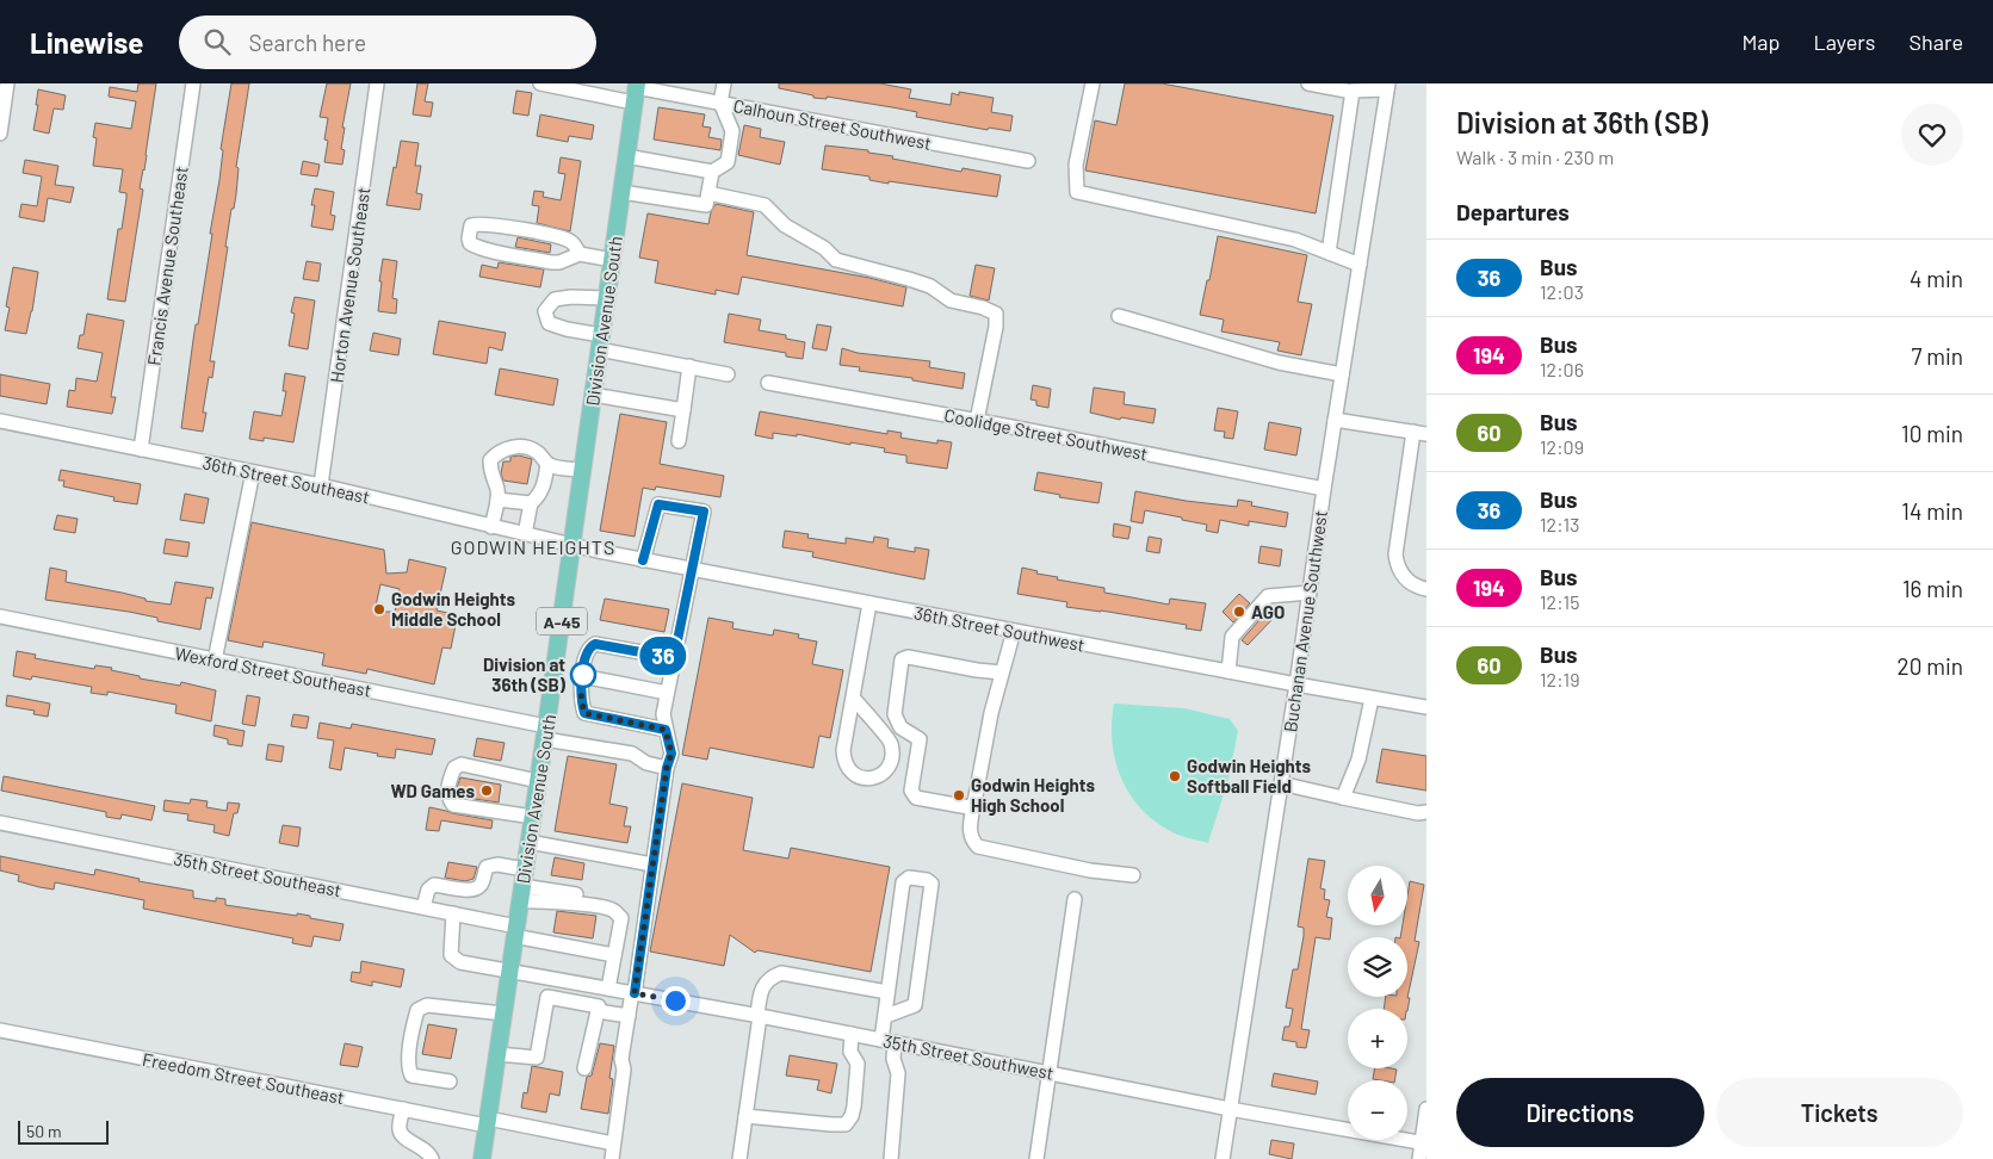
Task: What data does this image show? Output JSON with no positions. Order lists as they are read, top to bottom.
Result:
{
  "streets": {
    "main road": ["Division Avenue South", "A-45"],
    "street": [
      "Calhoun Street Southwest",
      "Francis Avenue Southeast",
      "Horton Avenue Southeast",
      "Coolidge Street Southwest",
      "36th Street Southeast",
      "Buchanan Avenue Southwest",
      "36th Street Southwest",
      "Wexford Street Southeast",
      "35th Street Southeast",
      "35th Street Southwest",
      "Freedom Street Southeast"
    ]
  },
  "crossings": [
    ["Calhoun Street Southwest", "Division Avenue South"],
    ["Francis Avenue Southeast", "36th Street Southeast"],
    ["Horton Avenue Southeast", "36th Street Southeast"],
    ["Division Avenue South", "36th Street Southeast"],
    ["Division Avenue South", "36th Street Southwest"],
    ["Division Avenue South", "Wexford Street Southeast"],
    ["Division Avenue South", "35th Street Southeast"],
    ["Division Avenue South", "35th Street Southwest"],
    ["Division Avenue South", "Freedom Street Southeast"],
    ["Coolidge Street Southwest", "Buchanan Avenue Southwest"],
    ["36th Street Southeast", "36th Street Southwest"],
    ["Buchanan Avenue Southwest", "36th Street Southwest"],
    ["Buchanan Avenue Southwest", "35th Street Southwest"],
    ["35th Street Southeast", "35th Street Southwest"]
  ],
  "districts": ["GODWIN HEIGHTS"],
  "places": [
    "Godwin Heights Middle School",
    "AGO",
    "Division at 36th (SB)",
    "Godwin Heights Softball Field",
    "WD Games",
    "Godwin Heights High School"
  ],
  "lines": ["bus line 36"],
  "scale_bar": "50 m",
  "north": "bottom",
  "page": {
    "header": "Linewise",
    "search": "Search here",
    "nav": ["Map", "Layers", "Share"],
    "on_map": "36",
    "heading": [
      ["Division at 36th (SB)", "Walk · 3 min · 230 m"],
      "Departures"
    ],
    "list": [
      {
        "mark": "36",
        "name": "Bus",
        "note": "12:03",
        "value": "4 min"
      },
      {
        "mark": "194",
        "name": "Bus",
        "note": "12:06",
        "value": "7 min"
      },
      {
        "mark": "60",
        "name": "Bus",
        "note": "12:09",
        "value": "10 min"
      },
      {
        "mark": "36",
        "name": "Bus",
        "note": "12:13",
        "value": "14 min"
      },
      {
        "mark": "194",
        "name": "Bus",
        "note": "12:15",
        "value": "16 min"
      },
      {
        "mark": "60",
        "name": "Bus",
        "note": "12:19",
        "value": "20 min"
      }
    ],
    "map_buttons": ["+", "−"],
    "buttons": ["Directions", "Tickets"],
    "scale": "50 m"
  }
}
